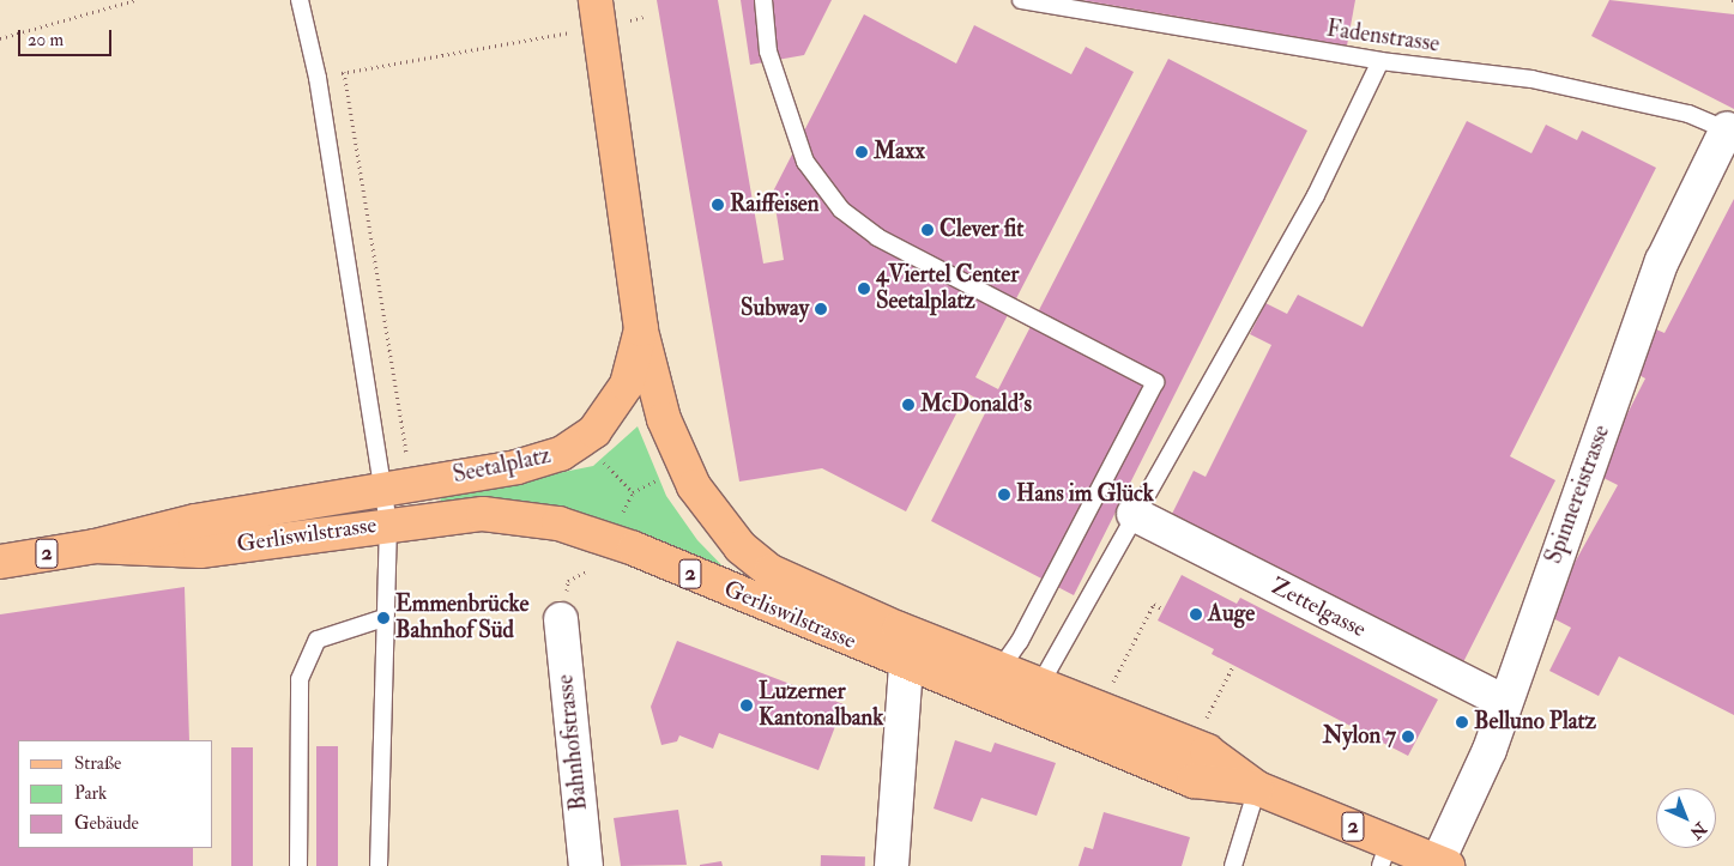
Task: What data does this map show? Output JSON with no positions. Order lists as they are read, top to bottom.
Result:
{
  "streets": {
    "main road": ["Seetalplatz", "Gerliswilstrasse", "2"],
    "street": ["Spinnereistrasse", "Zettelgasse", "Bahnhofstrasse"],
    "lane": ["Fadenstrasse"]
  },
  "crossings": [
    ["Fadenstrasse", "Spinnereistrasse"],
    ["Seetalplatz", "Gerliswilstrasse"],
    ["Spinnereistrasse", "Gerliswilstrasse"],
    ["Spinnereistrasse", "Zettelgasse"]
  ],
  "places": [
    "Maxx",
    "Raiffeisen",
    "Clever fit",
    "4Viertel Center Seetalplatz",
    "Subway",
    "McDonald's",
    "Hans im Glück",
    "Auge",
    "Emmenbrücke Bahnhof Süd",
    "Luzerner Kantonalbank",
    "Belluno Platz",
    "Nylon 7"
  ],
  "legend": ["Straße", "Park", "Gebäude"],
  "scale_bar": "20 m",
  "north": "bottom right"
}
